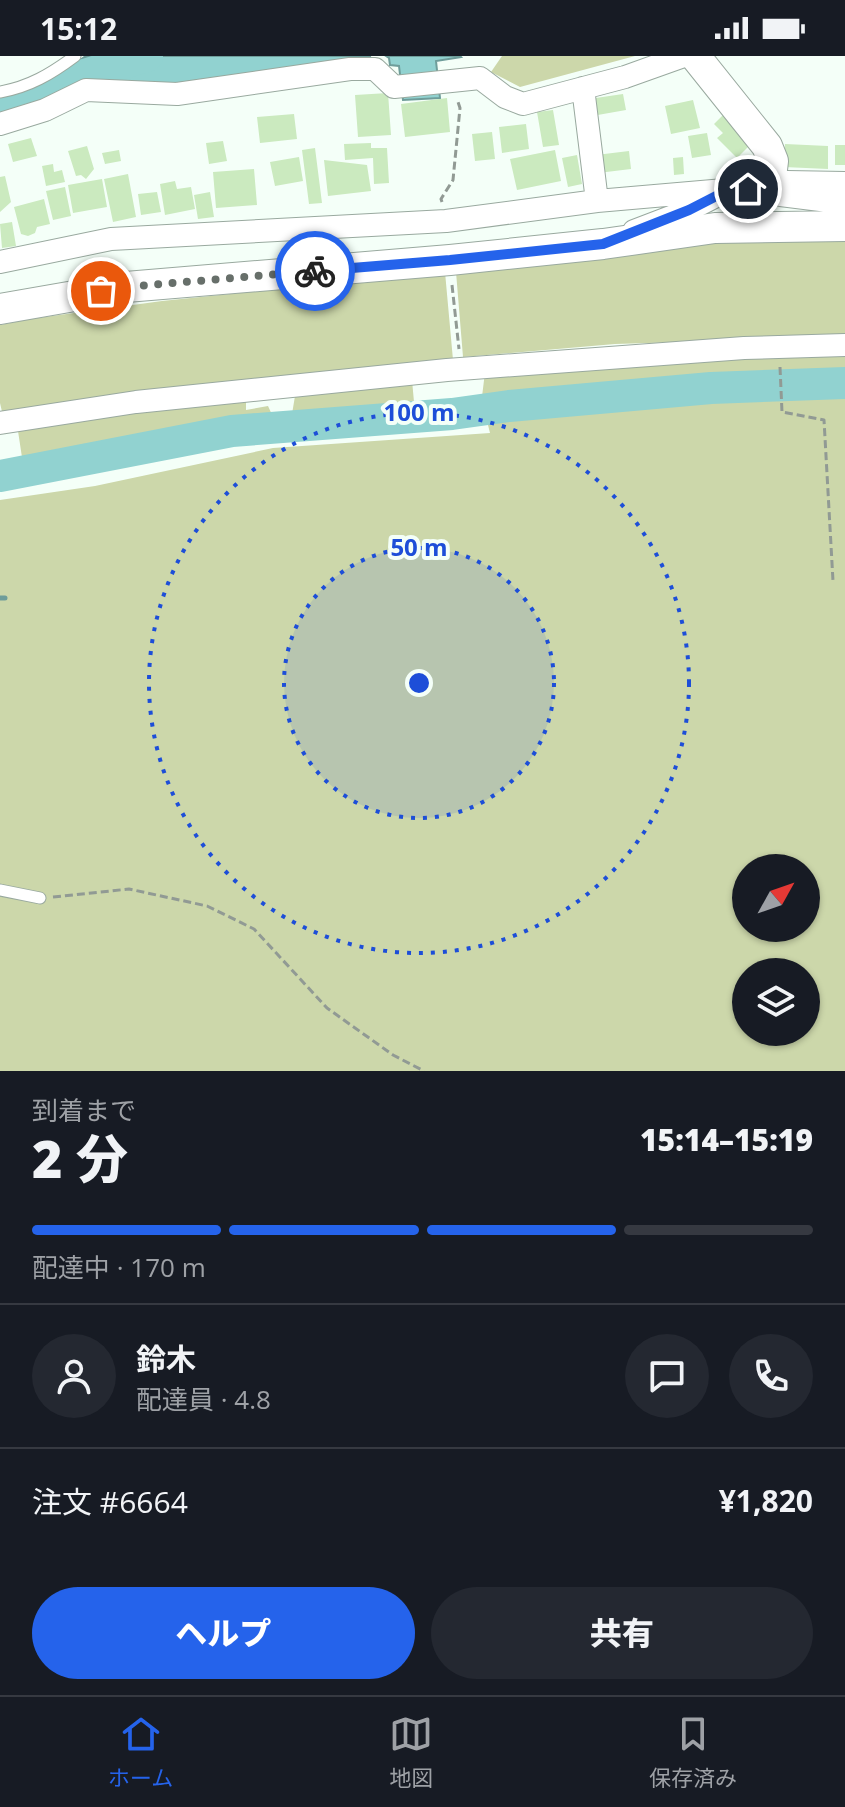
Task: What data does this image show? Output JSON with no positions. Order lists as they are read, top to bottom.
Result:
{
  "north": "top right",
  "page": {
    "status": "15:12",
    "heading": ["2 分", "到着まで", "15:14–15:19"],
    "panel": [
      "鈴木",
      "配達員 · 4.8",
      "注文 #6664",
      "¥1,820"
    ],
    "bar": "配達中 · 170 m",
    "buttons": ["ヘルプ", "共有"],
    "tabs": ["ホーム", "地図", "保存済み"]
  },
  "rings": ["100 m", "50 m"]
}
